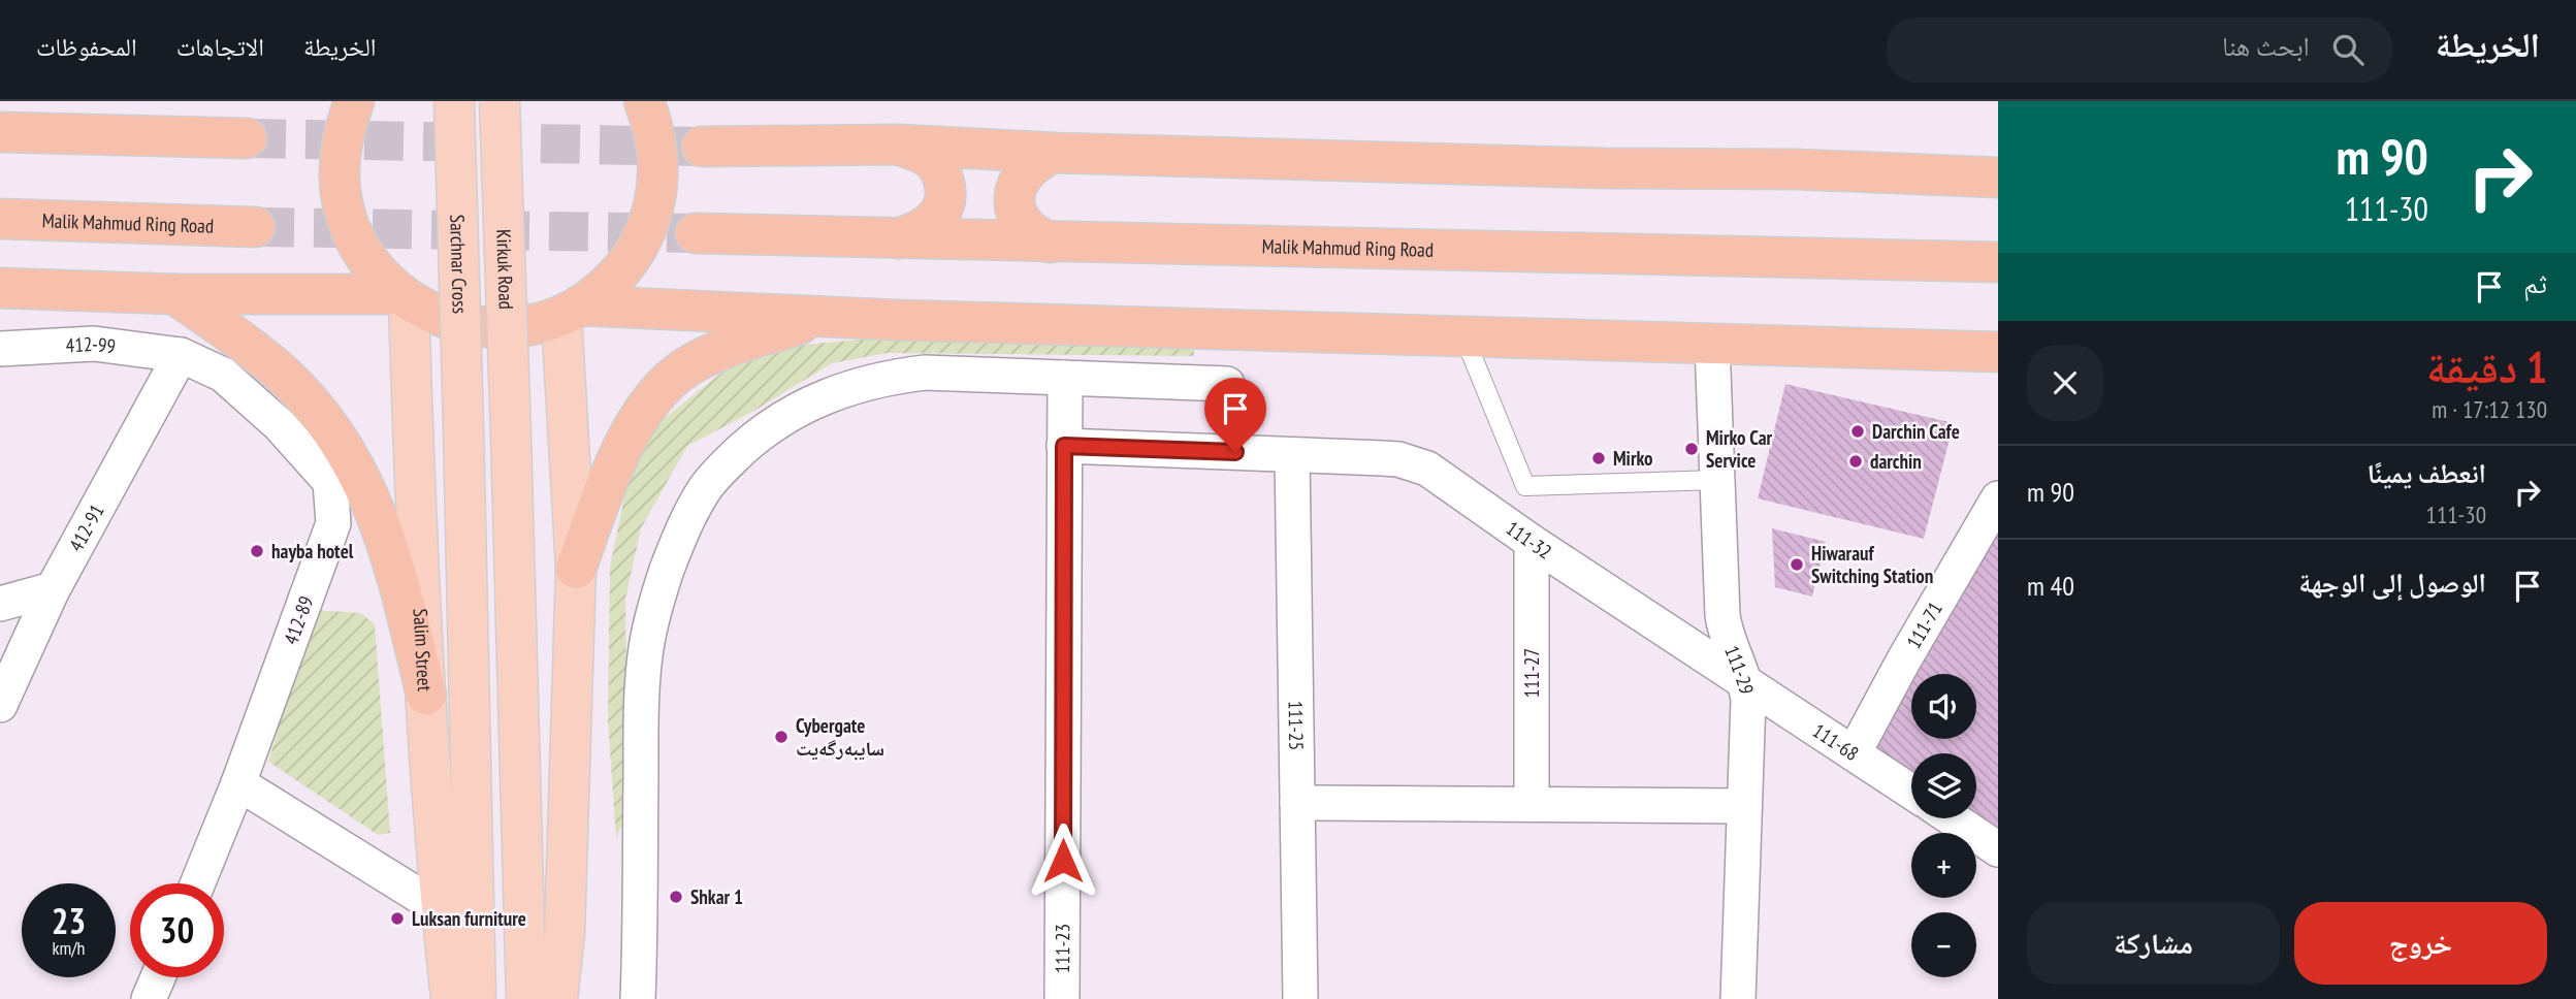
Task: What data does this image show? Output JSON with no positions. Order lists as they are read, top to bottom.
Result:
{
  "streets": {
    "highway": ["Malik Mahmud Ring Road"],
    "main road": ["Sarchnar Cross", "Kirkuk Road", "Salim Street"],
    "street": [
      "412-99",
      "412-91",
      "111-32",
      "412-89",
      "111-71",
      "111-29",
      "111-27",
      "111-25",
      "111-68",
      "111-23"
    ]
  },
  "crossings": [
    ["412-99", "412-91"],
    ["412-99", "412-89"],
    ["412-91", "412-89"],
    ["111-32", "111-29"],
    ["111-32", "111-27"],
    ["111-32", "111-25"],
    ["111-32", "111-68"],
    ["111-32", "111-23"],
    ["111-71", "111-68"],
    ["111-29", "111-68"]
  ],
  "places": [
    "Darchin Cafe",
    "Mirko Car Service",
    "Mirko",
    "darchin",
    "hayba hotel",
    "Hiwarauf Switching Station",
    "Cybergate سایبەرگەیت",
    "Shkar 1",
    "Luksan furniture"
  ],
  "page": {
    "header": "الخريطة",
    "search": "ابحث هنا",
    "nav": ["الخريطة", "الاتجاهات", "المحفوظات"],
    "turn": ["90 m", "111-30"],
    "then": "ثم",
    "heading": ["1 دقيقة", "130 m · 17:12"],
    "list": [
      {
        "name": "انعطف يمينًا",
        "note": "111-30",
        "value": "90 m"
      },
      {
        "name": "الوصول إلى الوجهة",
        "value": "40 m"
      }
    ],
    "map_buttons": ["+", "−"],
    "speed": "23 km/h",
    "limit": "30",
    "buttons": ["خروج", "مشاركة"]
  }
}
